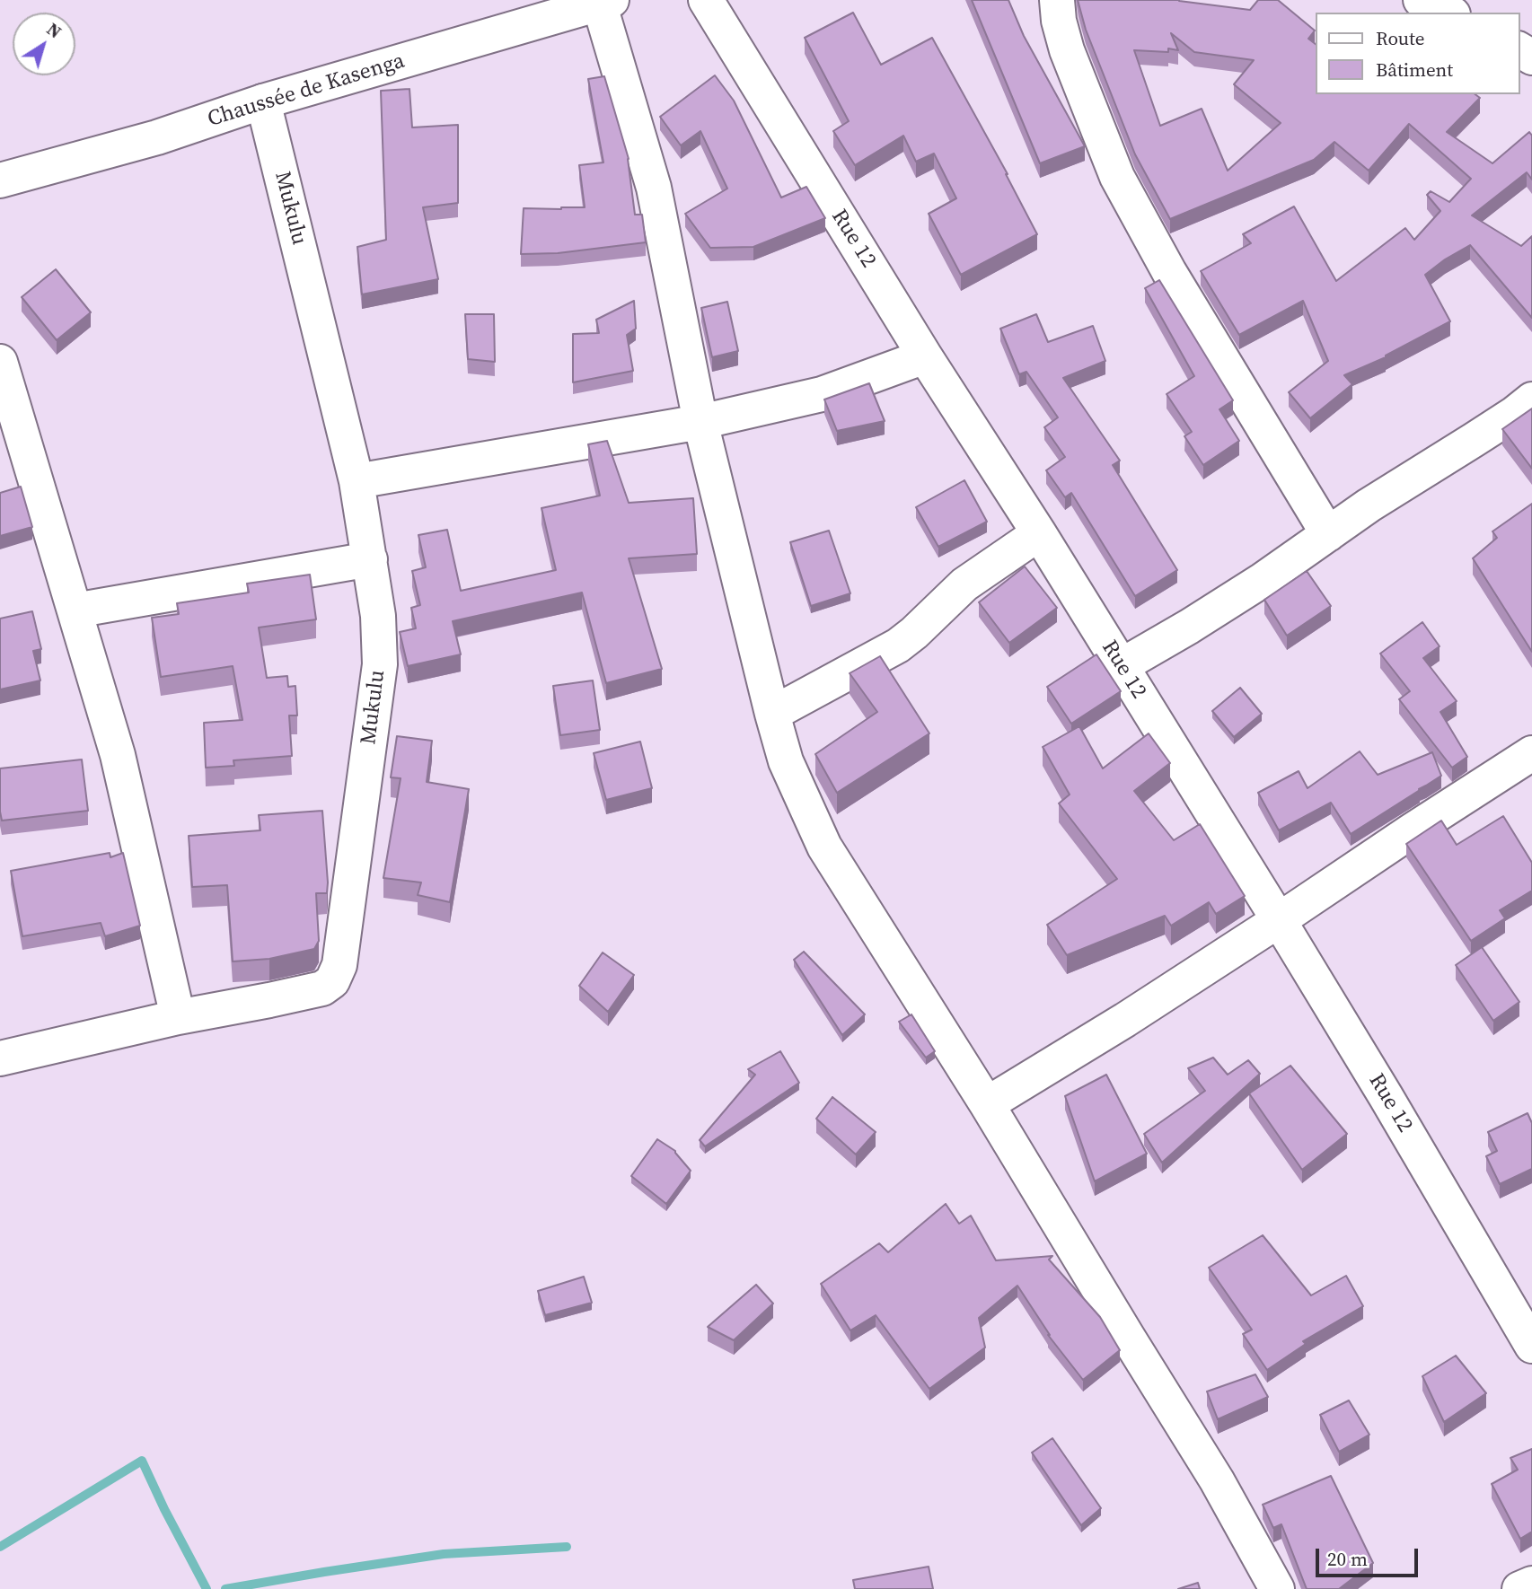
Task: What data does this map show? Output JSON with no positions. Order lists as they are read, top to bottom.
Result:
{
  "streets": {
    "street": ["Chaussée de Kasenga", "Mukulu", "Rue 12"]
  },
  "crossings": [
    ["Chaussée de Kasenga", "Mukulu"]
  ],
  "legend": ["Route", "Bâtiment"],
  "scale_bar": "20 m",
  "north": "top right"
}
